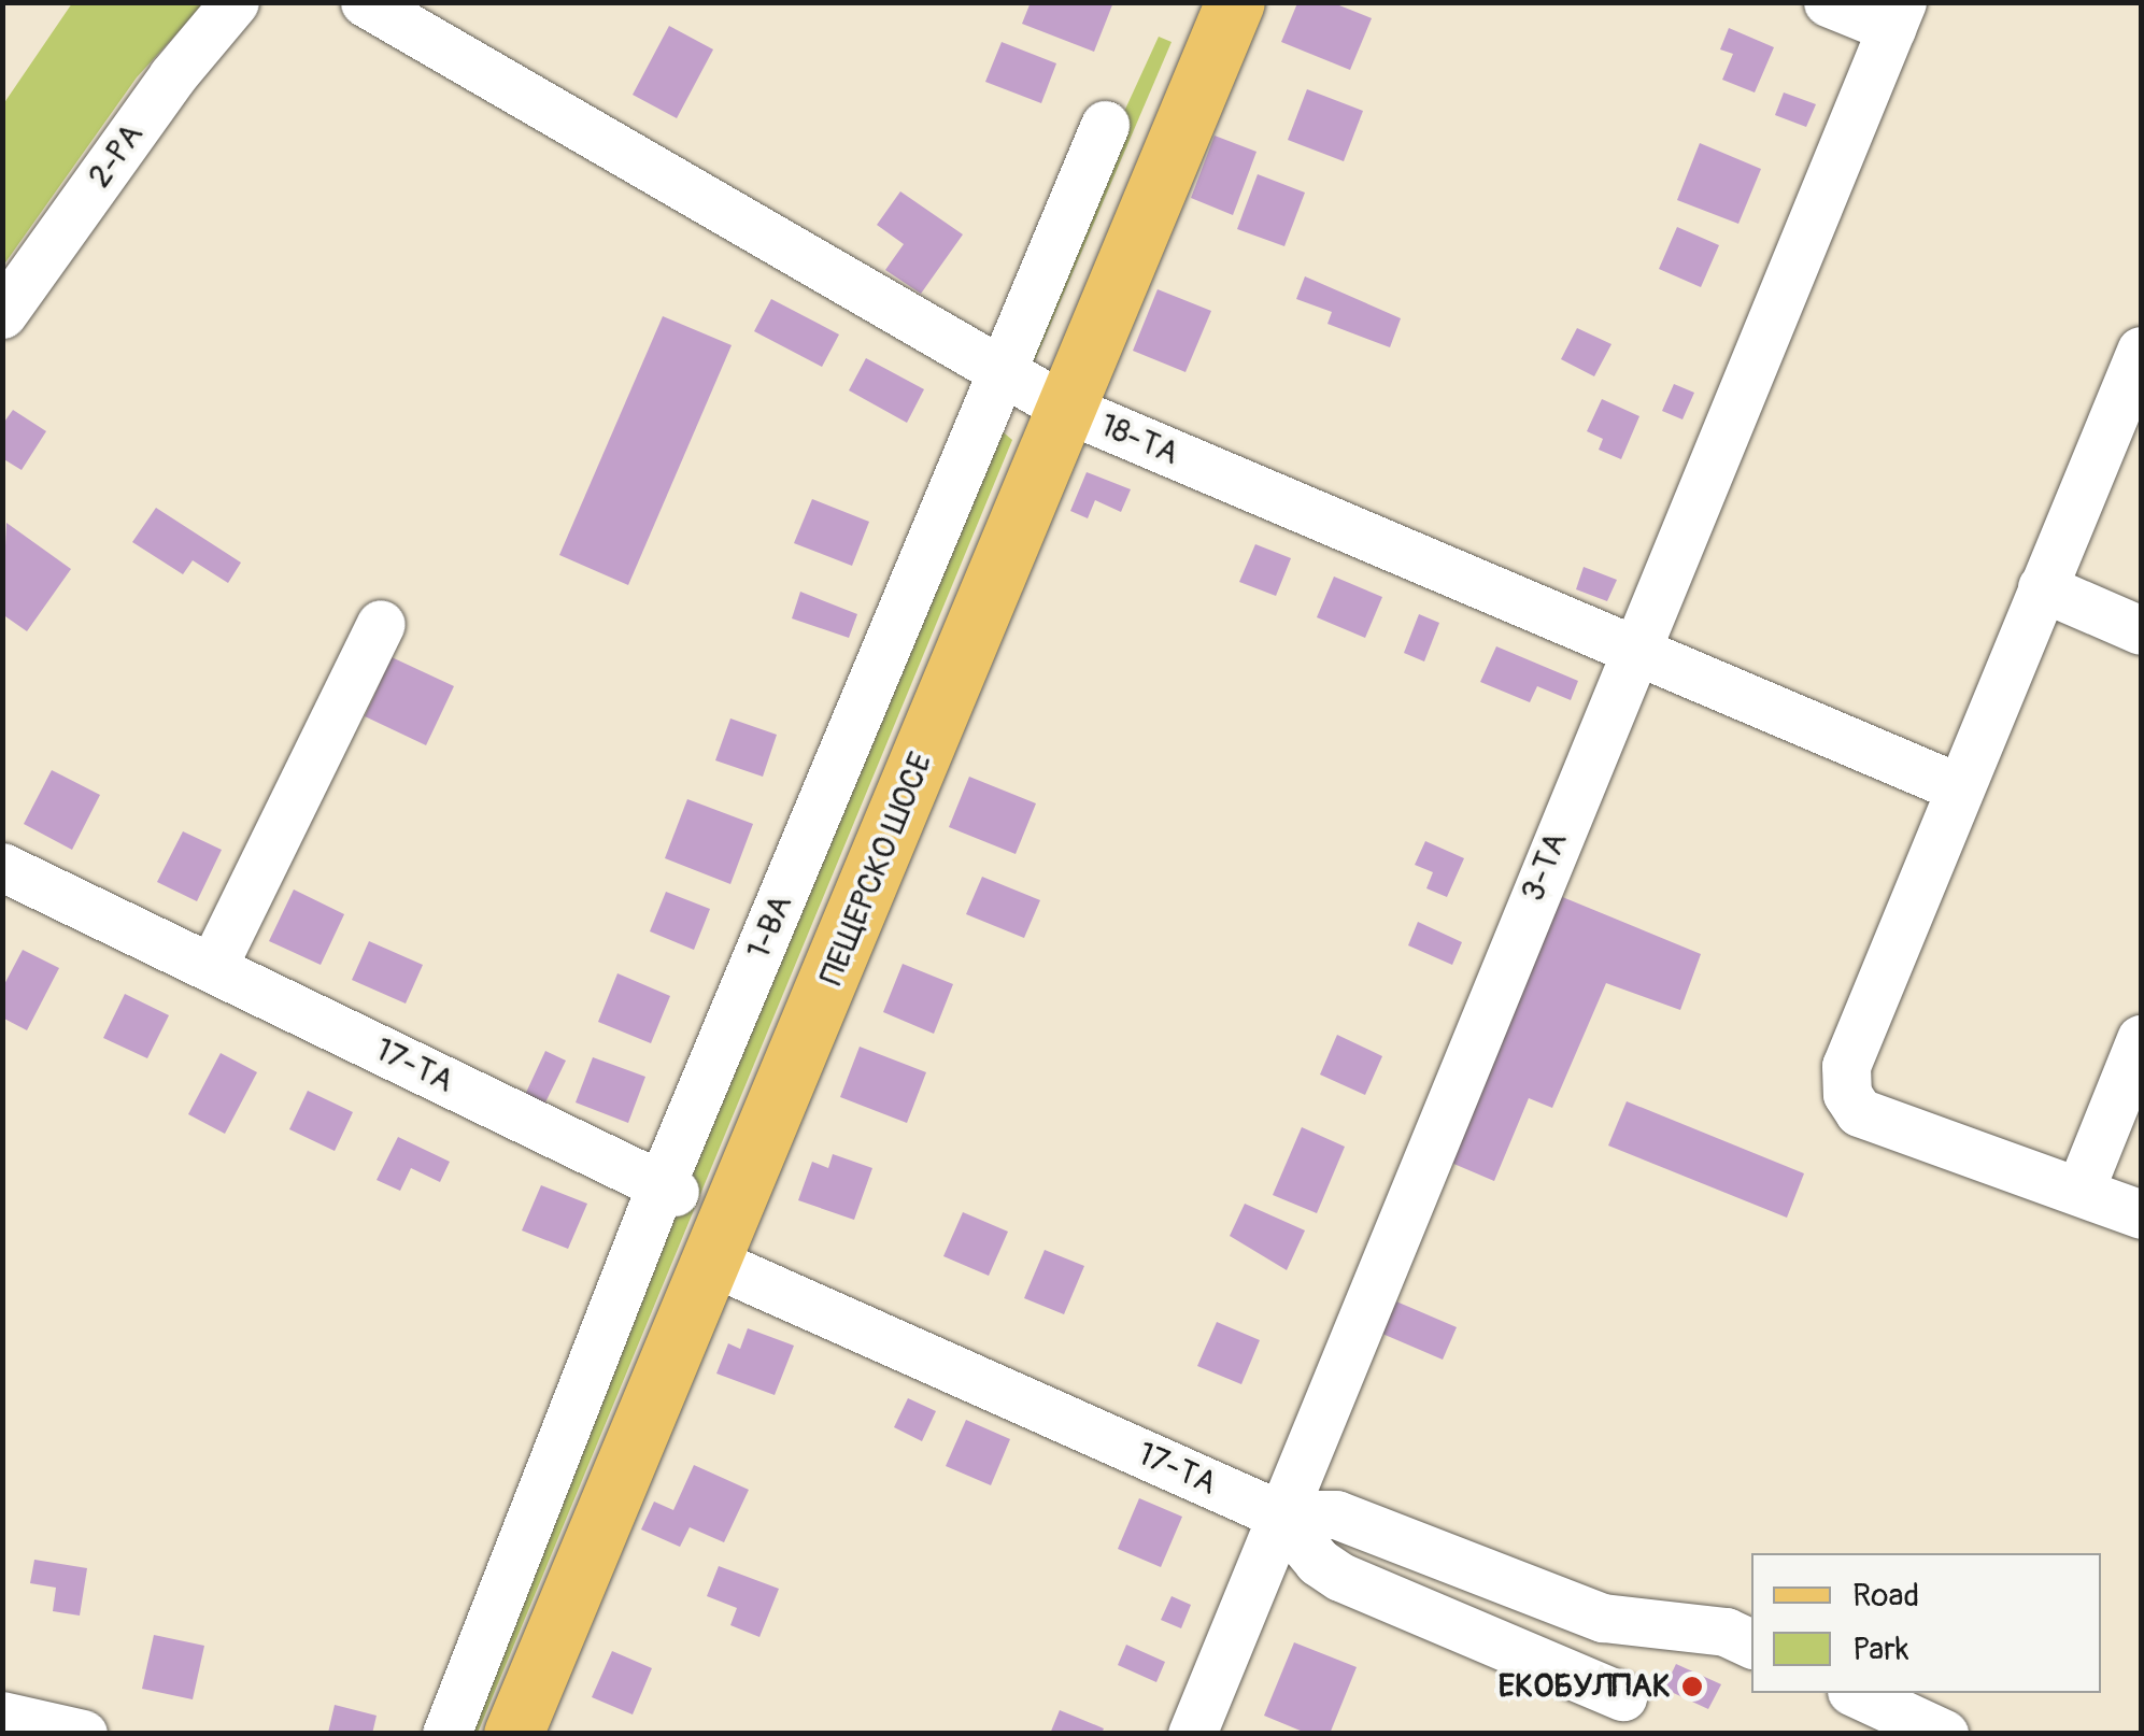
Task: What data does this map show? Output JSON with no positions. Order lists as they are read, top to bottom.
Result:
{
  "streets": {
    "main road": ["ПЕЩЕРСКО ШОСЕ"],
    "street": [
      "2-РА",
      "18-ТА",
      "3-ТА",
      "1-ВА",
      "17-ТА"
    ]
  },
  "crossings": [
    ["18-ТА", "3-ТА"],
    ["18-ТА", "ПЕЩЕРСКО ШОСЕ"],
    ["18-ТА", "1-ВА"],
    ["3-ТА", "17-ТА"],
    ["ПЕЩЕРСКО ШОСЕ", "17-ТА"],
    ["1-ВА", "17-ТА"]
  ],
  "places": ["ЕКОБУЛПАК"],
  "legend": ["Road", "Park"]
}
